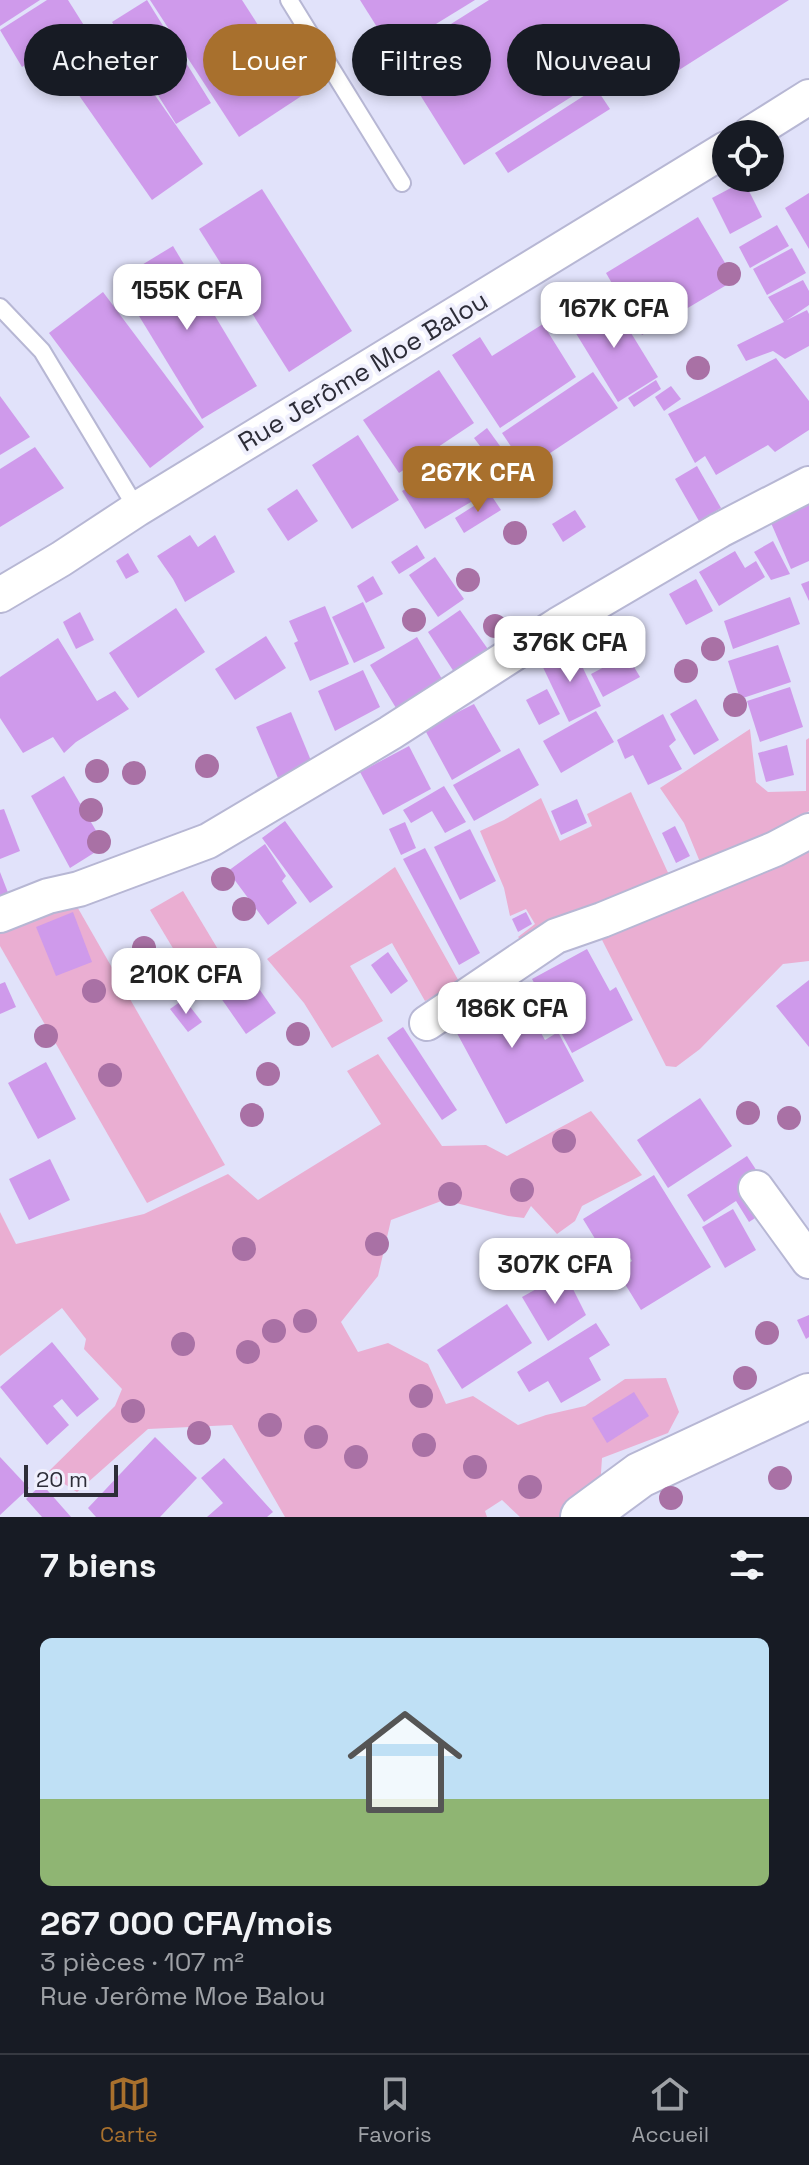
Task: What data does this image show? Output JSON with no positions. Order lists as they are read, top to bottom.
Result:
{
  "streets": {
    "street": ["Rue Jerôme Moe Balou"]
  },
  "scale_bar": "20 m",
  "page": {
    "chip": [
      "Acheter",
      "Louer",
      "Filtres",
      "Nouveau"
    ],
    "price": [
      "155K CFA",
      "167K CFA",
      "267K CFA",
      "376K CFA",
      "210K CFA",
      "186K CFA",
      "307K CFA"
    ],
    "scale": "20 m",
    "heading": "7 biens",
    "list": [
      {
        "name": "267 000 CFA/mois",
        "note": "3 pièces · 107 m² · Rue Jerôme Moe Balou"
      }
    ],
    "tabs": ["Carte", "Favoris", "Accueil"]
  }
}
